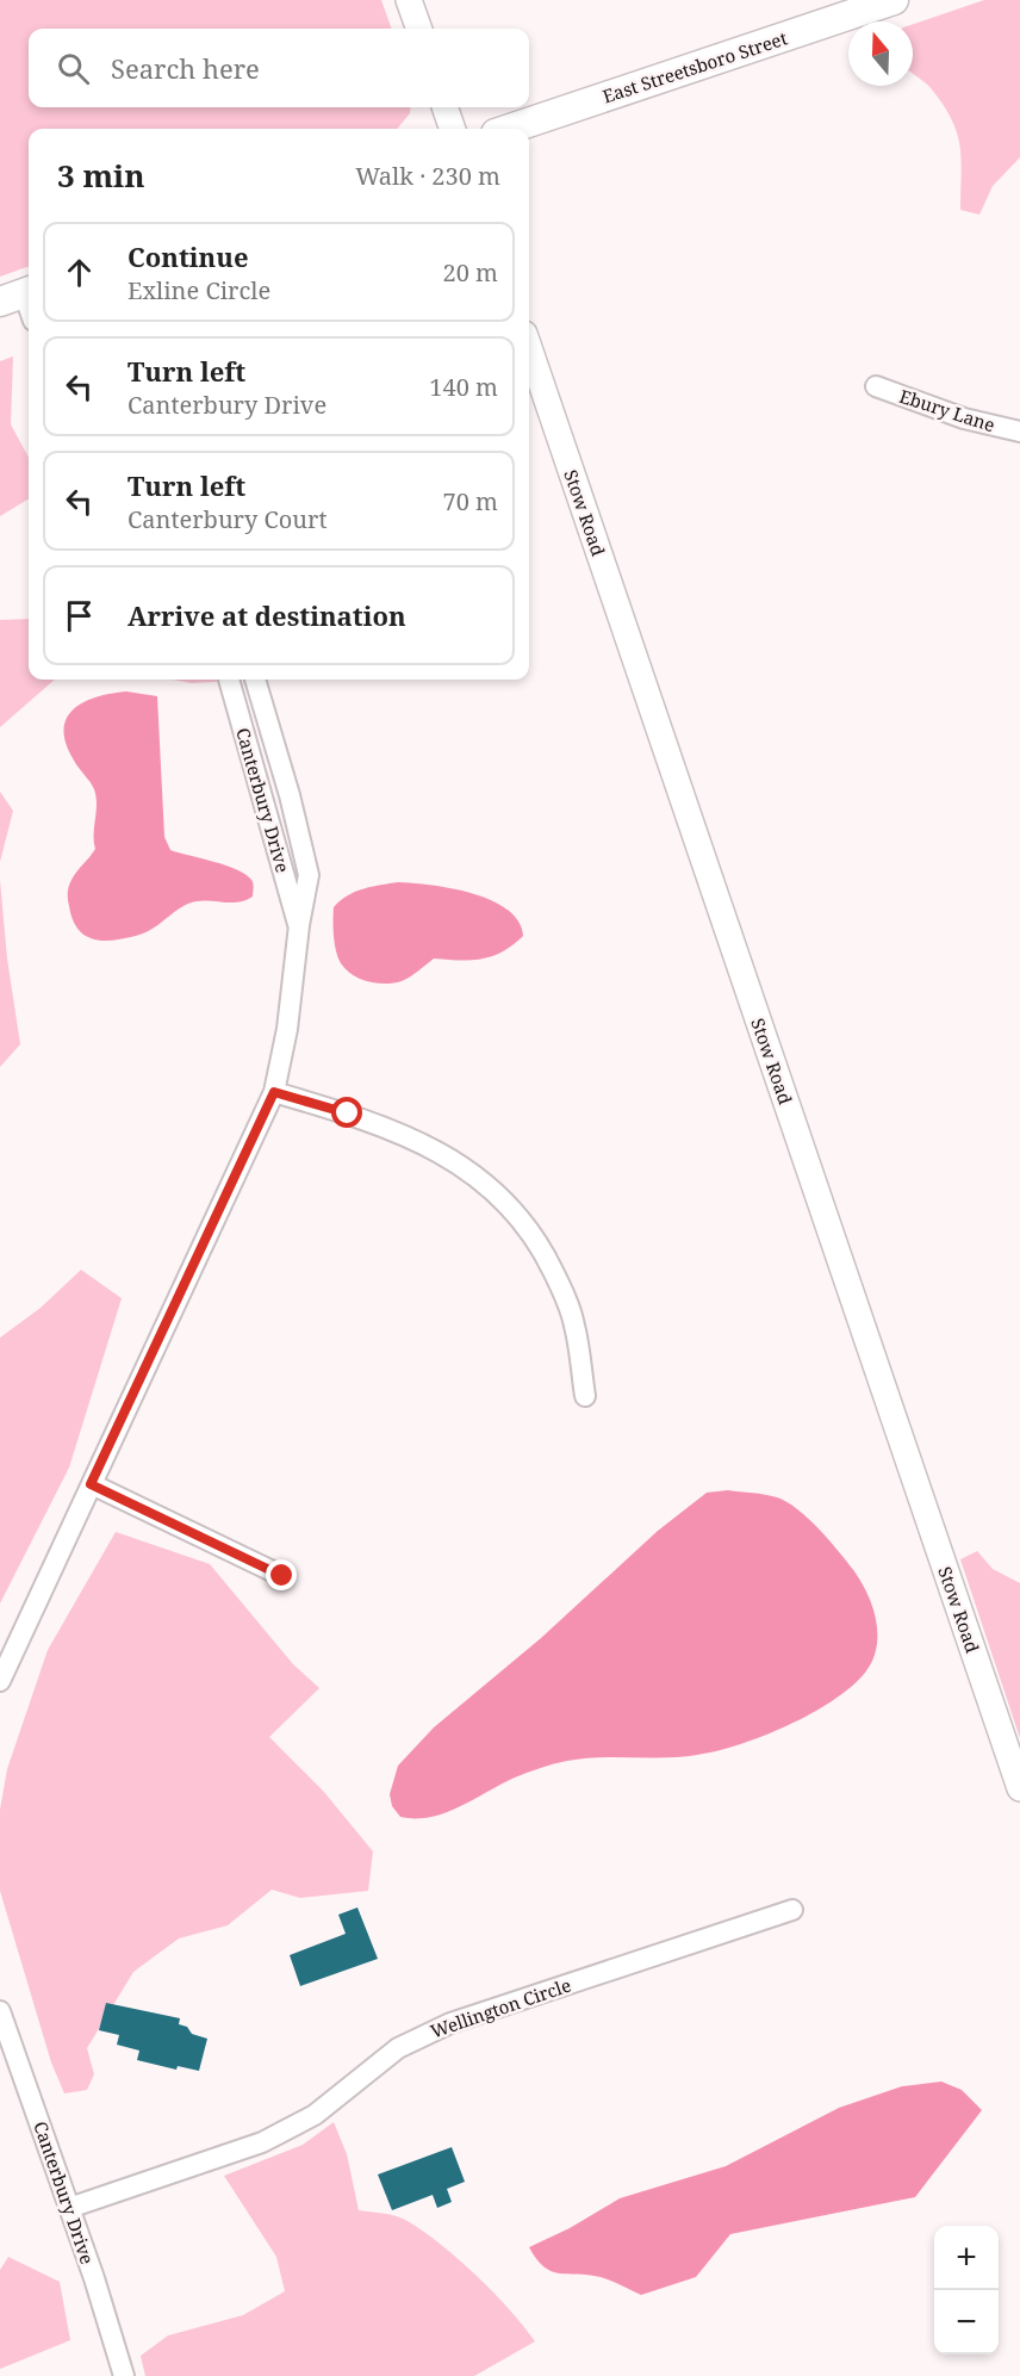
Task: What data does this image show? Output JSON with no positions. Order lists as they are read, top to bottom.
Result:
{
  "streets": {
    "main road": ["East Streetsboro Street"],
    "street": [
      "Ebury Lane",
      "Stow Road",
      "Canterbury Drive",
      "Wellington Circle"
    ]
  },
  "crossings": [
    ["Canterbury Drive", "Wellington Circle"]
  ],
  "north": "top",
  "page": {
    "search": "Search here",
    "heading": ["3 min", "Walk · 230 m"],
    "list": [
      ["Continue", "Exline Circle", "20 m"],
      ["Turn left", "Canterbury Drive", "140 m"],
      ["Turn left", "Canterbury Court", "70 m"],
      "Arrive at destination"
    ],
    "map_buttons": ["+", "−"]
  }
}
